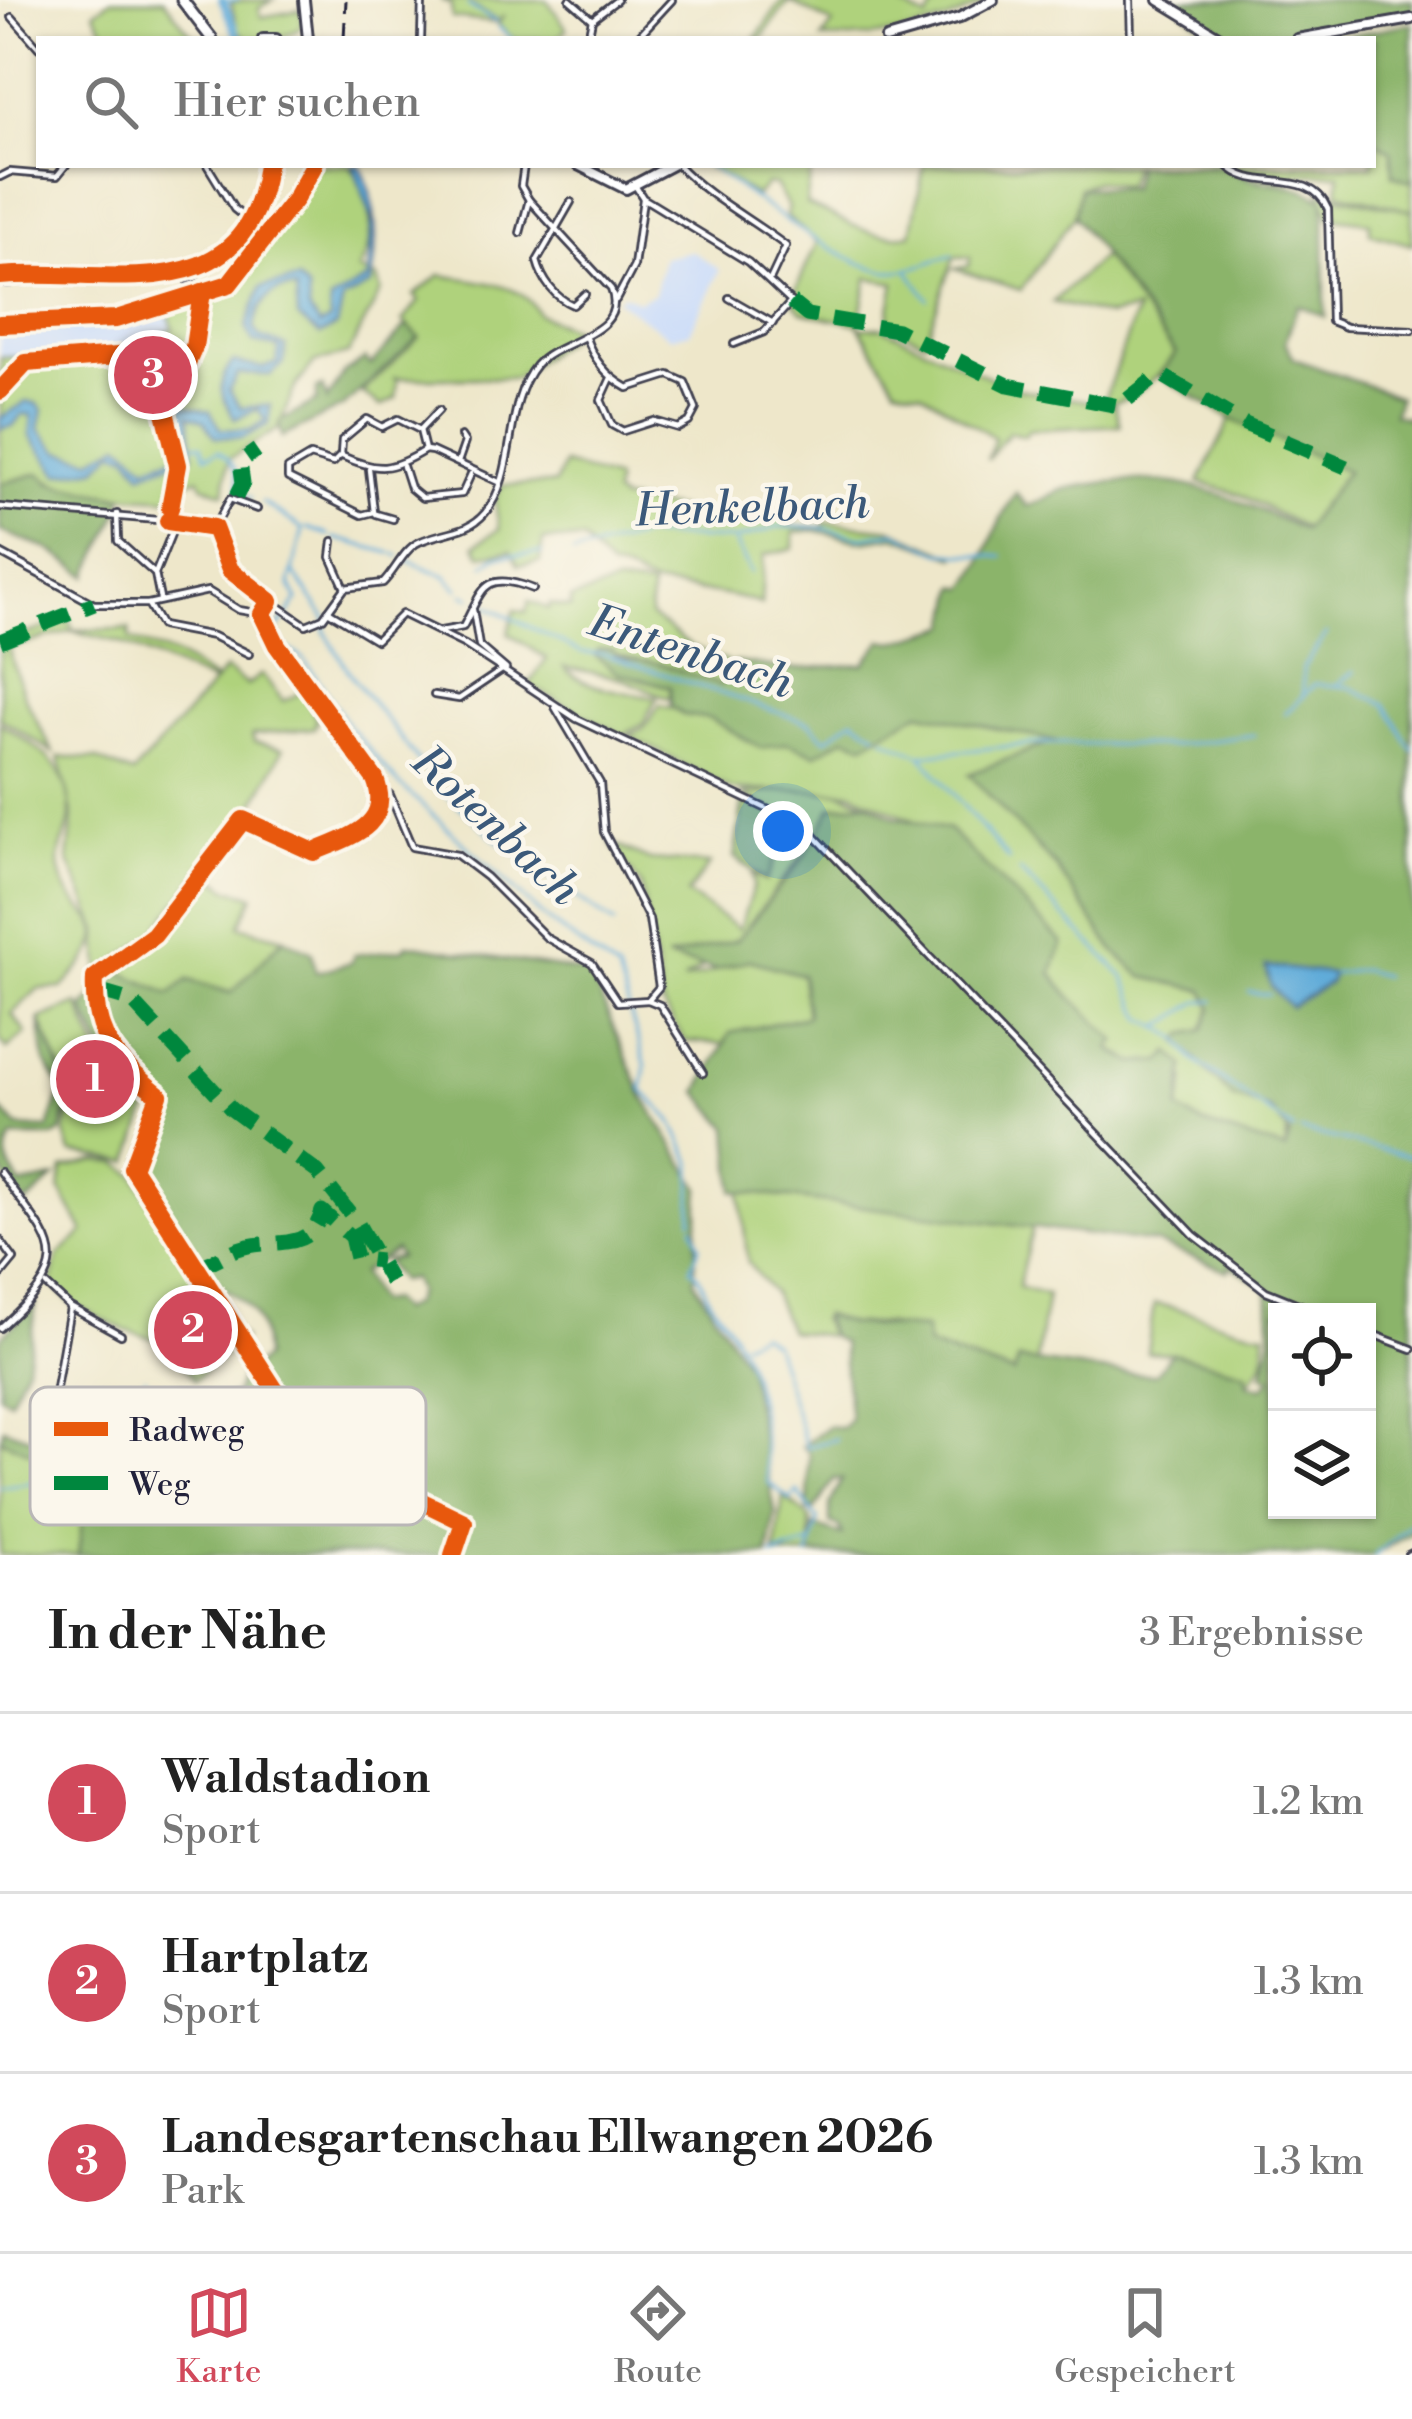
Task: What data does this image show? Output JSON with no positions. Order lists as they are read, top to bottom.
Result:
{
  "water": ["Henkelbach", "Entenbach", "Rotenbach"],
  "legend": ["Radweg", "Weg"],
  "page": {
    "search": "Hier suchen",
    "pins": ["3", "1", "2"],
    "heading": ["In der Nähe", "3 Ergebnisse"],
    "list": [
      {
        "mark": "1",
        "name": "Waldstadion",
        "note": "Sport",
        "value": "1.2 km"
      },
      {
        "mark": "2",
        "name": "Hartplatz",
        "note": "Sport",
        "value": "1.3 km"
      },
      {
        "mark": "3",
        "name": "Landesgartenschau Ellwangen 2026",
        "note": "Park",
        "value": "1.3 km"
      }
    ],
    "nav": ["Karte", "Route", "Gespeichert"]
  }
}
